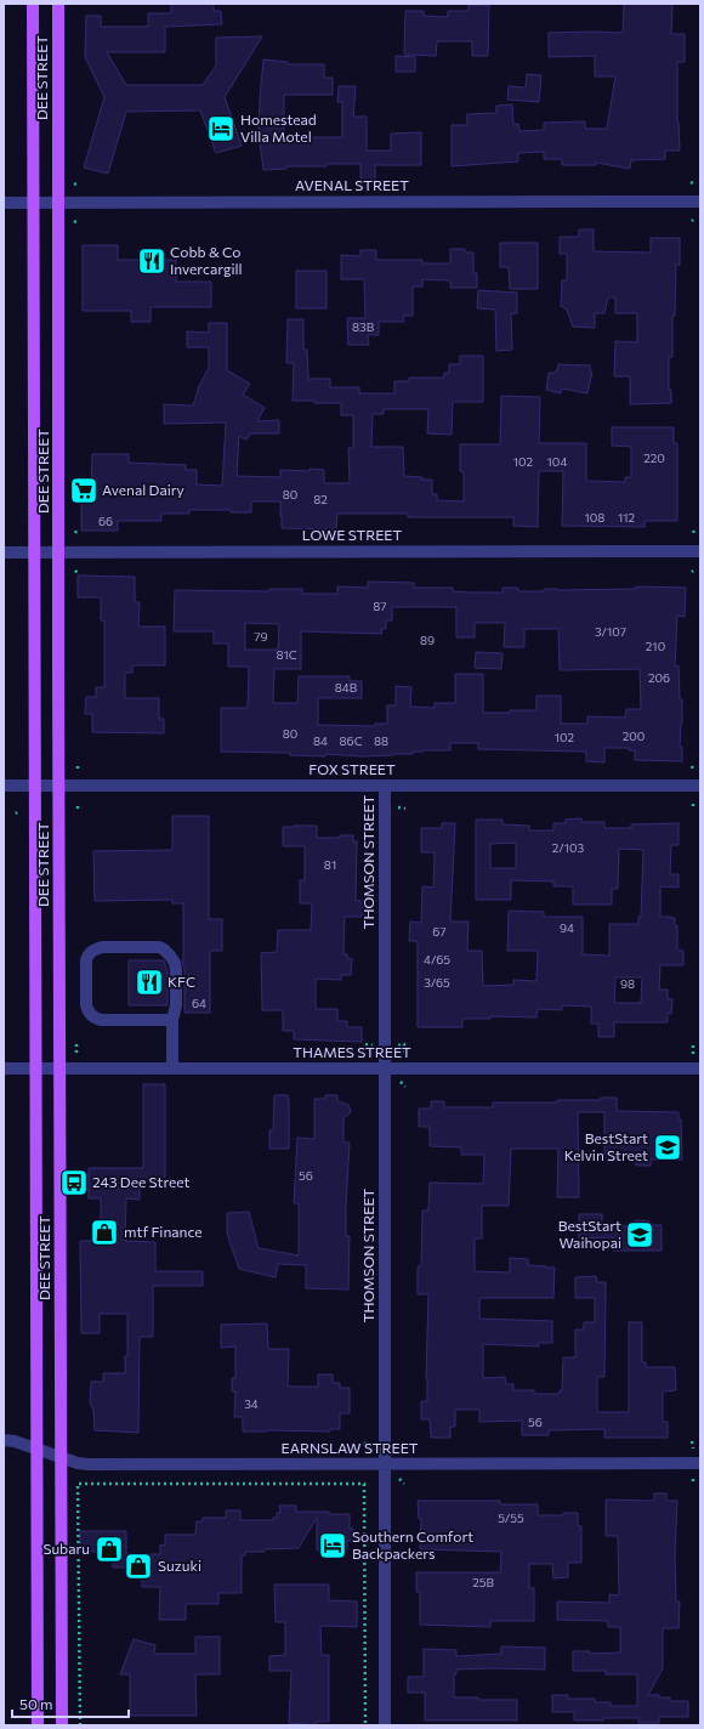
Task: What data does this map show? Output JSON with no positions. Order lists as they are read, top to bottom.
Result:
{
  "streets": {
    "main road": ["DEE STREET"],
    "street": [
      "AVENAL STREET",
      "LOWE STREET",
      "FOX STREET",
      "THOMSON STREET",
      "THAMES STREET",
      "EARNSLAW STREET"
    ]
  },
  "crossings": [
    ["DEE STREET", "AVENAL STREET"],
    ["DEE STREET", "LOWE STREET"],
    ["DEE STREET", "FOX STREET"],
    ["DEE STREET", "THAMES STREET"],
    ["DEE STREET", "EARNSLAW STREET"],
    ["FOX STREET", "THOMSON STREET"],
    ["THOMSON STREET", "THAMES STREET"],
    ["THOMSON STREET", "EARNSLAW STREET"]
  ],
  "places": {
    "hotel": ["Homestead Villa Motel", "Southern Comfort Backpackers"],
    "restaurant": ["Cobb & Co Invercargill", "KFC"],
    "supermarket": ["Avenal Dairy"],
    "school or university": ["BestStart Kelvin Street", "BestStart Waihopai"],
    "bus stop": ["243 Dee Street"],
    "shop": ["mtf Finance", "Subaru", "Suzuki"]
  },
  "house_numbers": [
    "83B",
    "220",
    "102",
    "104",
    "80",
    "82",
    "108",
    "112",
    "66",
    "87",
    "3/107",
    "79",
    "89",
    "210",
    "81C",
    "206",
    "84B",
    "80",
    "200",
    "102",
    "84",
    "86C",
    "88",
    "2/103",
    "81",
    "94",
    "67",
    "4/65",
    "3/65",
    "98",
    "64",
    "56",
    "34",
    "56",
    "5/55",
    "25B"
  ],
  "scale_bar": "50 m"
}
